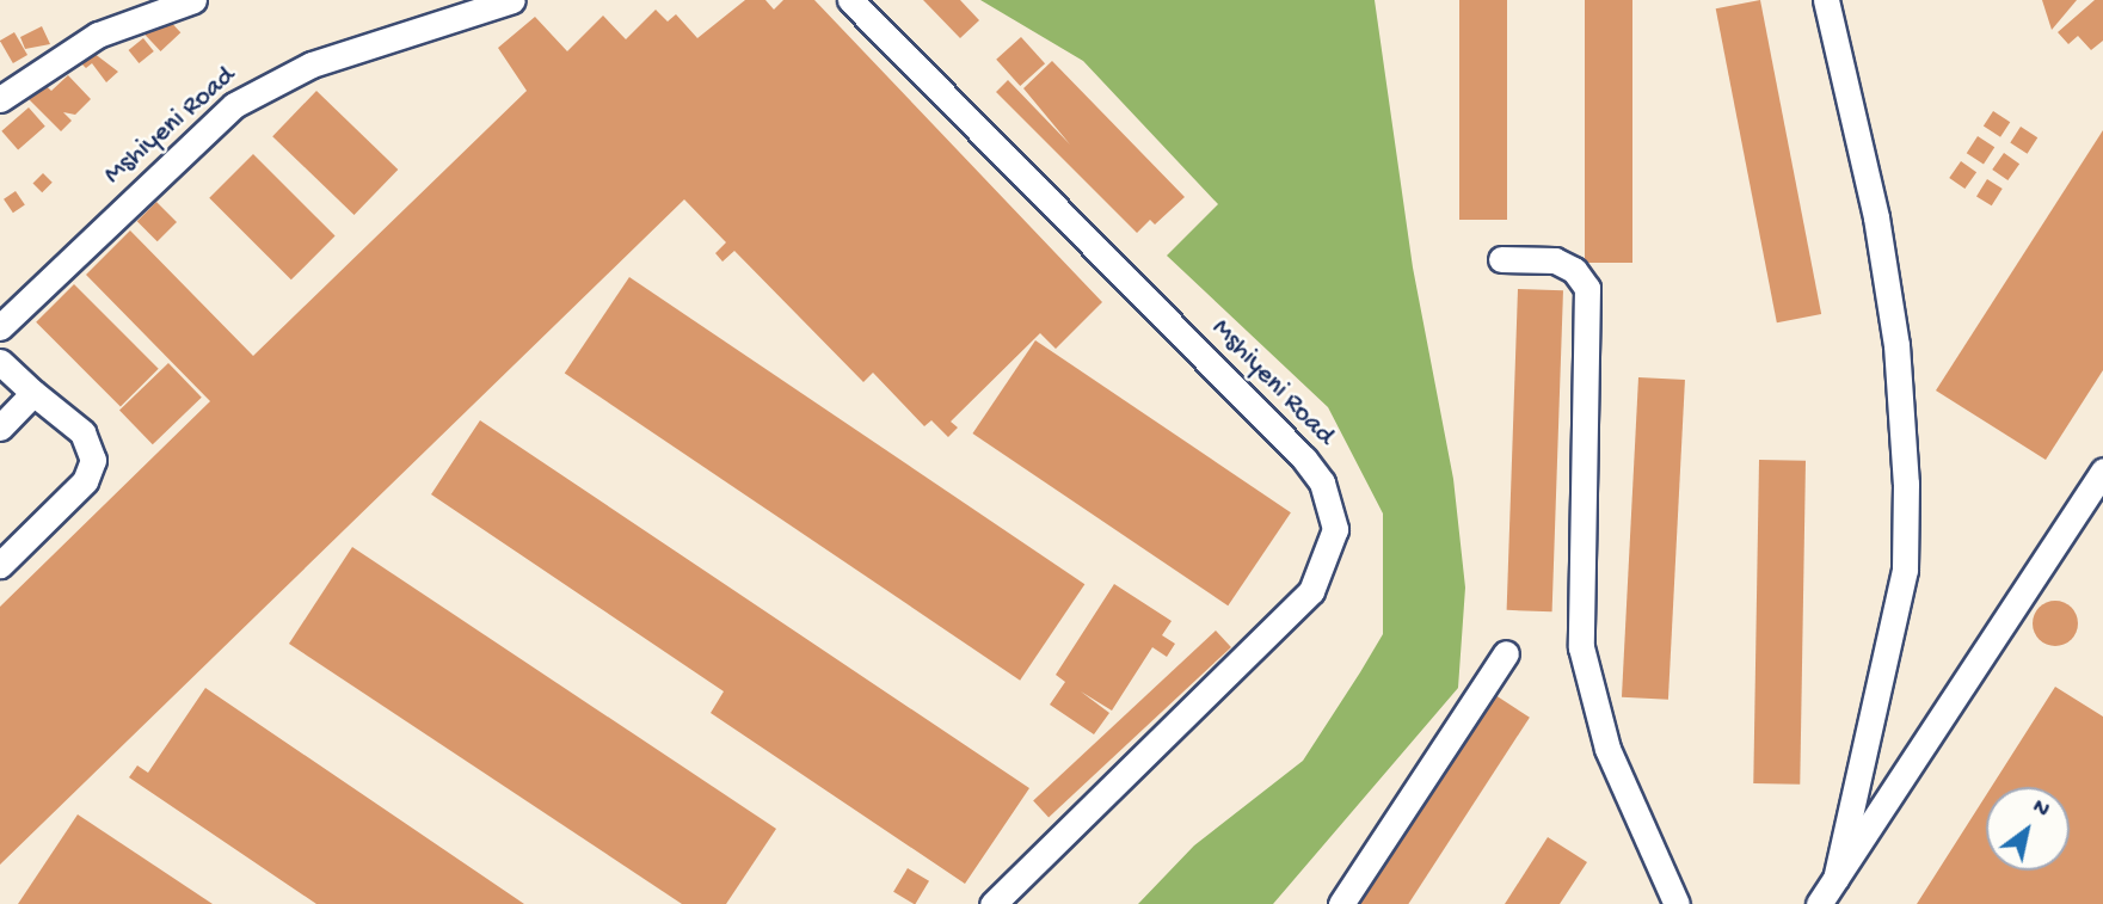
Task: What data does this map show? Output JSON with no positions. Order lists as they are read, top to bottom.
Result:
{
  "streets": {
    "street": ["Mshiyeni Road"]
  },
  "north": "top right"
}
